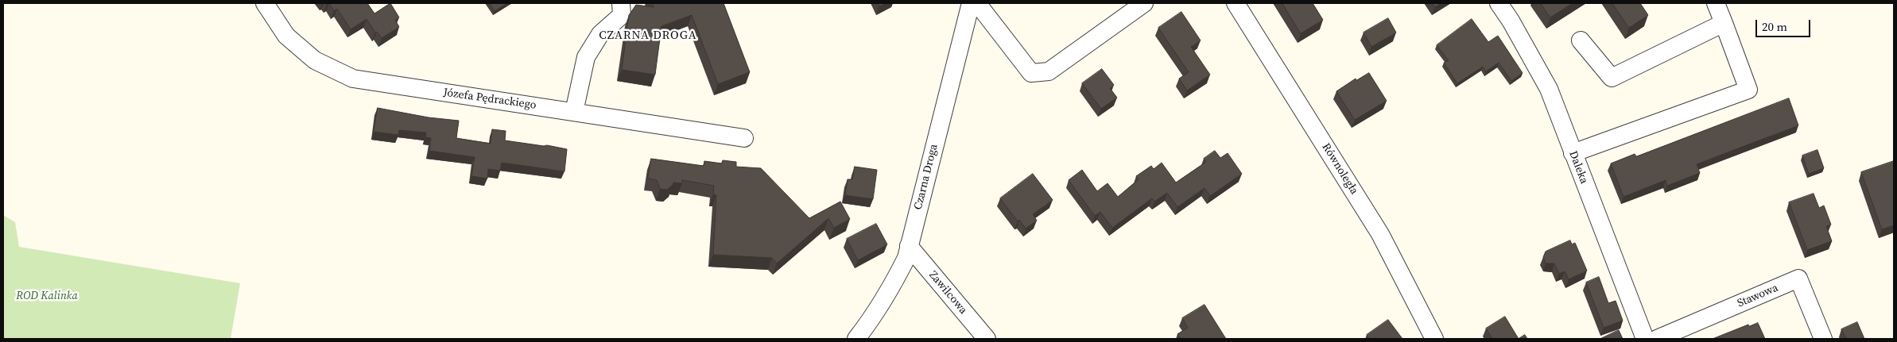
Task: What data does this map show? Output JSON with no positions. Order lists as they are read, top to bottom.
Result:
{
  "streets": {
    "street": [
      "Józefa Pędrackiego",
      "Daleka",
      "Równoległa",
      "Czarna Droga",
      "Zawilcowa",
      "Stawowa"
    ]
  },
  "crossings": [
    ["Czarna Droga", "Zawilcowa"]
  ],
  "districts": ["CZARNA DROGA"],
  "parks": ["ROD Kalinka"],
  "scale_bar": "20 m"
}
